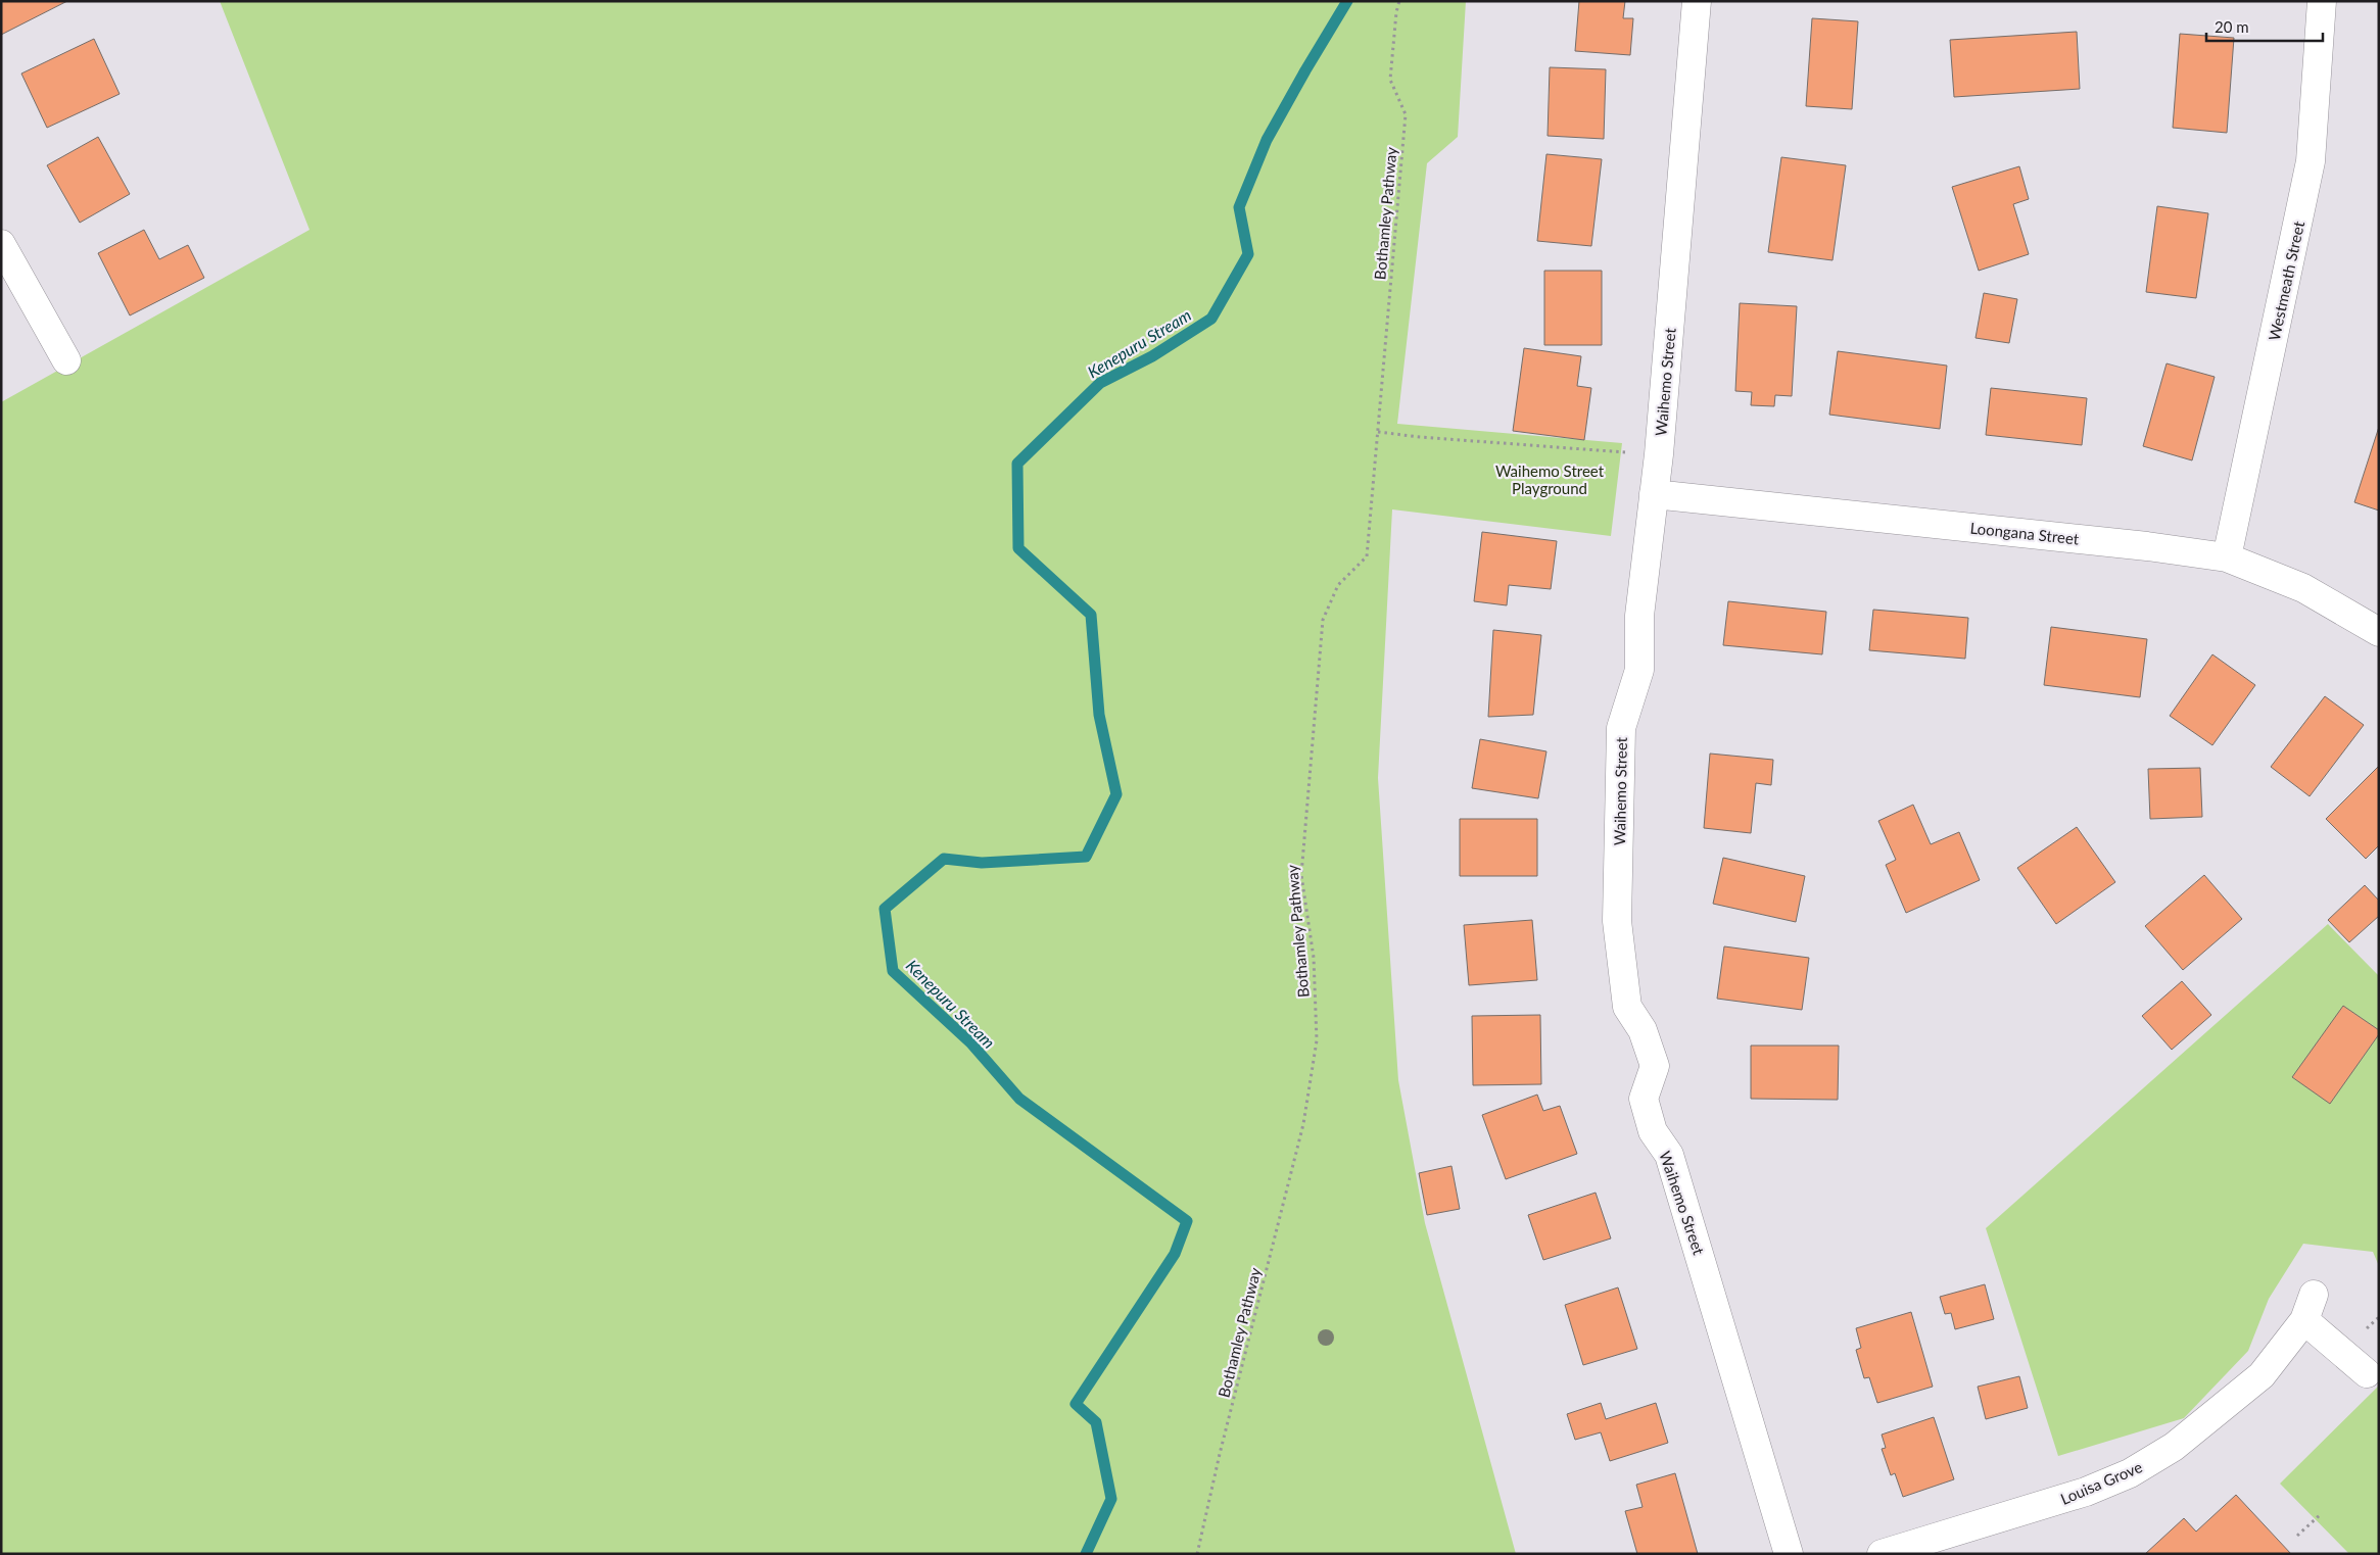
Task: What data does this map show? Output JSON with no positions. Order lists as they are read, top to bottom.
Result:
{
  "streets": {
    "street": [
      "Westmeath Street",
      "Waihemo Street",
      "Loongana Street",
      "Louisa Grove"
    ],
    "path": ["Bothamley Pathway"]
  },
  "crossings": [
    ["Westmeath Street", "Loongana Street"],
    ["Waihemo Street", "Loongana Street"]
  ],
  "water": ["Kenepuru Stream"],
  "parks": ["Waihemo Street Playground"],
  "scale_bar": "20 m"
}
